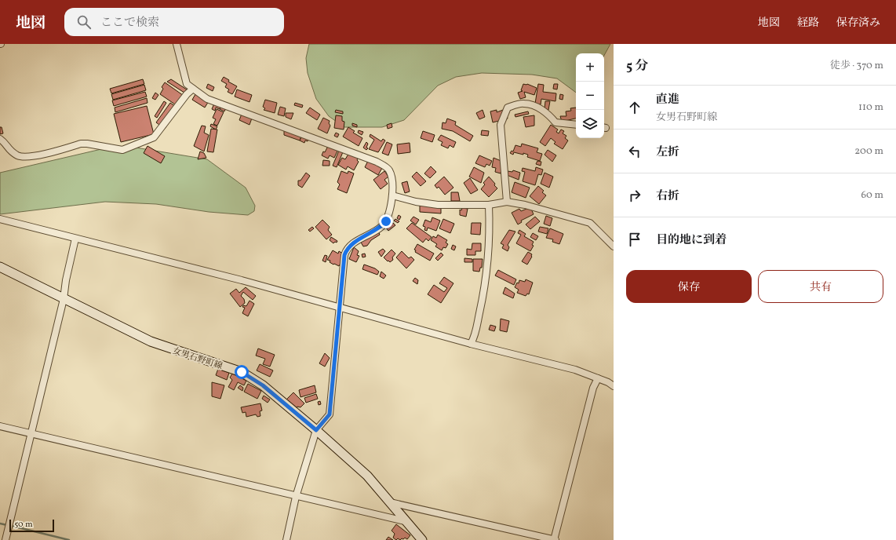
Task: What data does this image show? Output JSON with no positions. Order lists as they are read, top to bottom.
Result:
{
  "streets": {
    "main road": ["女男石野町線"]
  },
  "scale_bar": "50 m",
  "page": {
    "header": "地図",
    "search": "ここで検索",
    "nav": ["地図", "経路", "保存済み"],
    "heading": ["5 分", "徒歩 · 370 m"],
    "map_buttons": ["+", "−"],
    "list": [
      ["直進", "女男石野町線", "110 m"],
      ["左折", "200 m"],
      ["右折", "60 m"],
      "目的地に到着"
    ],
    "buttons": ["保存", "共有"],
    "scale": "50 m"
  }
}
